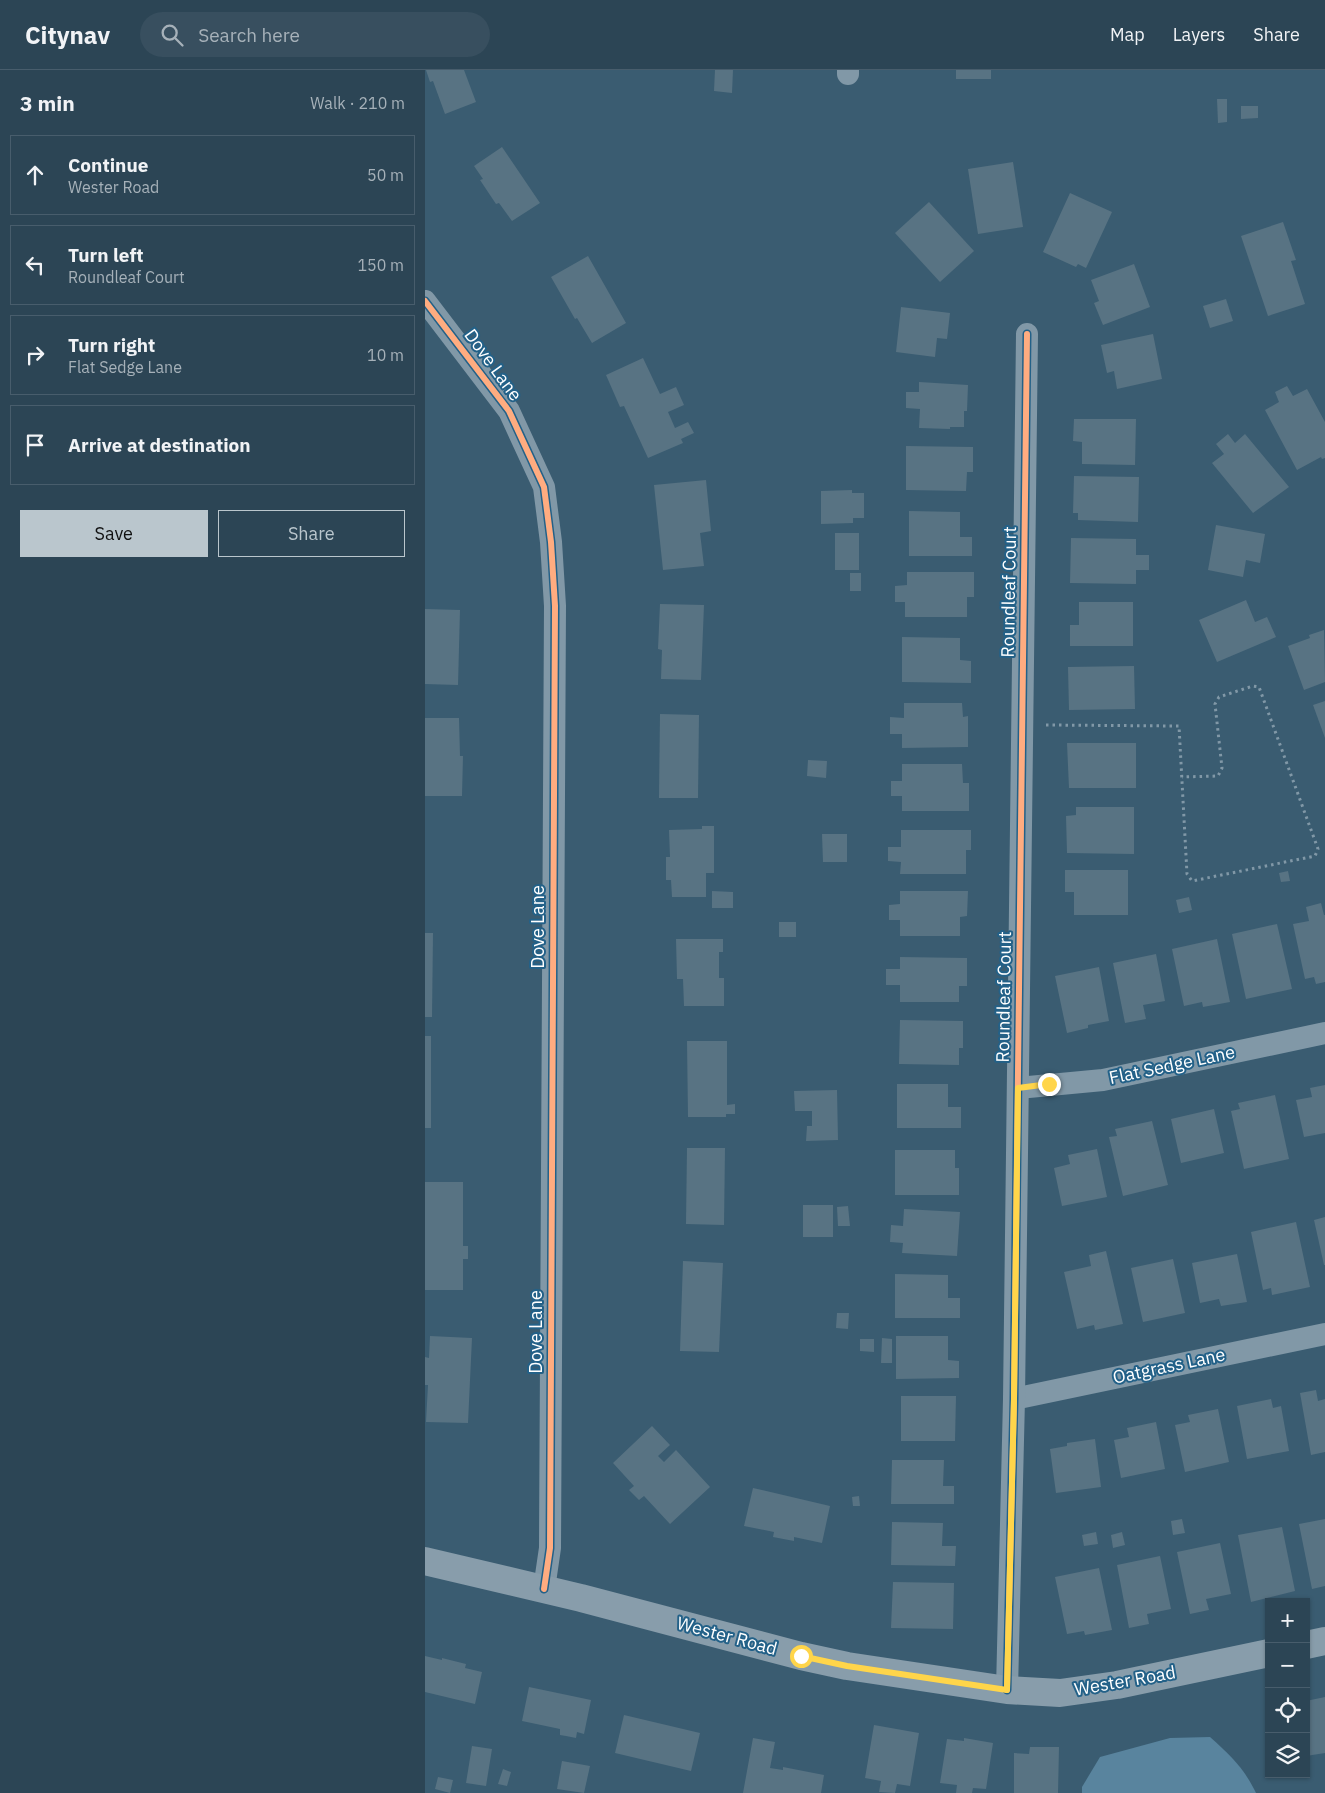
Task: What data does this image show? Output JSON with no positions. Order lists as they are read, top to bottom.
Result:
{
  "streets": {
    "street": [
      "Dove Lane",
      "Roundleaf Court",
      "Flat Sedge Lane",
      "Oatgrass Lane",
      "Wester Road"
    ]
  },
  "crossings": [
    ["Dove Lane", "Wester Road"],
    ["Roundleaf Court", "Flat Sedge Lane"],
    ["Roundleaf Court", "Oatgrass Lane"],
    ["Roundleaf Court", "Wester Road"]
  ],
  "page": {
    "header": "Citynav",
    "search": "Search here",
    "nav": ["Map", "Layers", "Share"],
    "heading": ["3 min", "Walk · 210 m"],
    "list": [
      ["Continue", "Wester Road", "50 m"],
      ["Turn left", "Roundleaf Court", "150 m"],
      ["Turn right", "Flat Sedge Lane", "10 m"],
      "Arrive at destination"
    ],
    "buttons": ["Save", "Share"],
    "map_buttons": ["+", "−"]
  }
}
